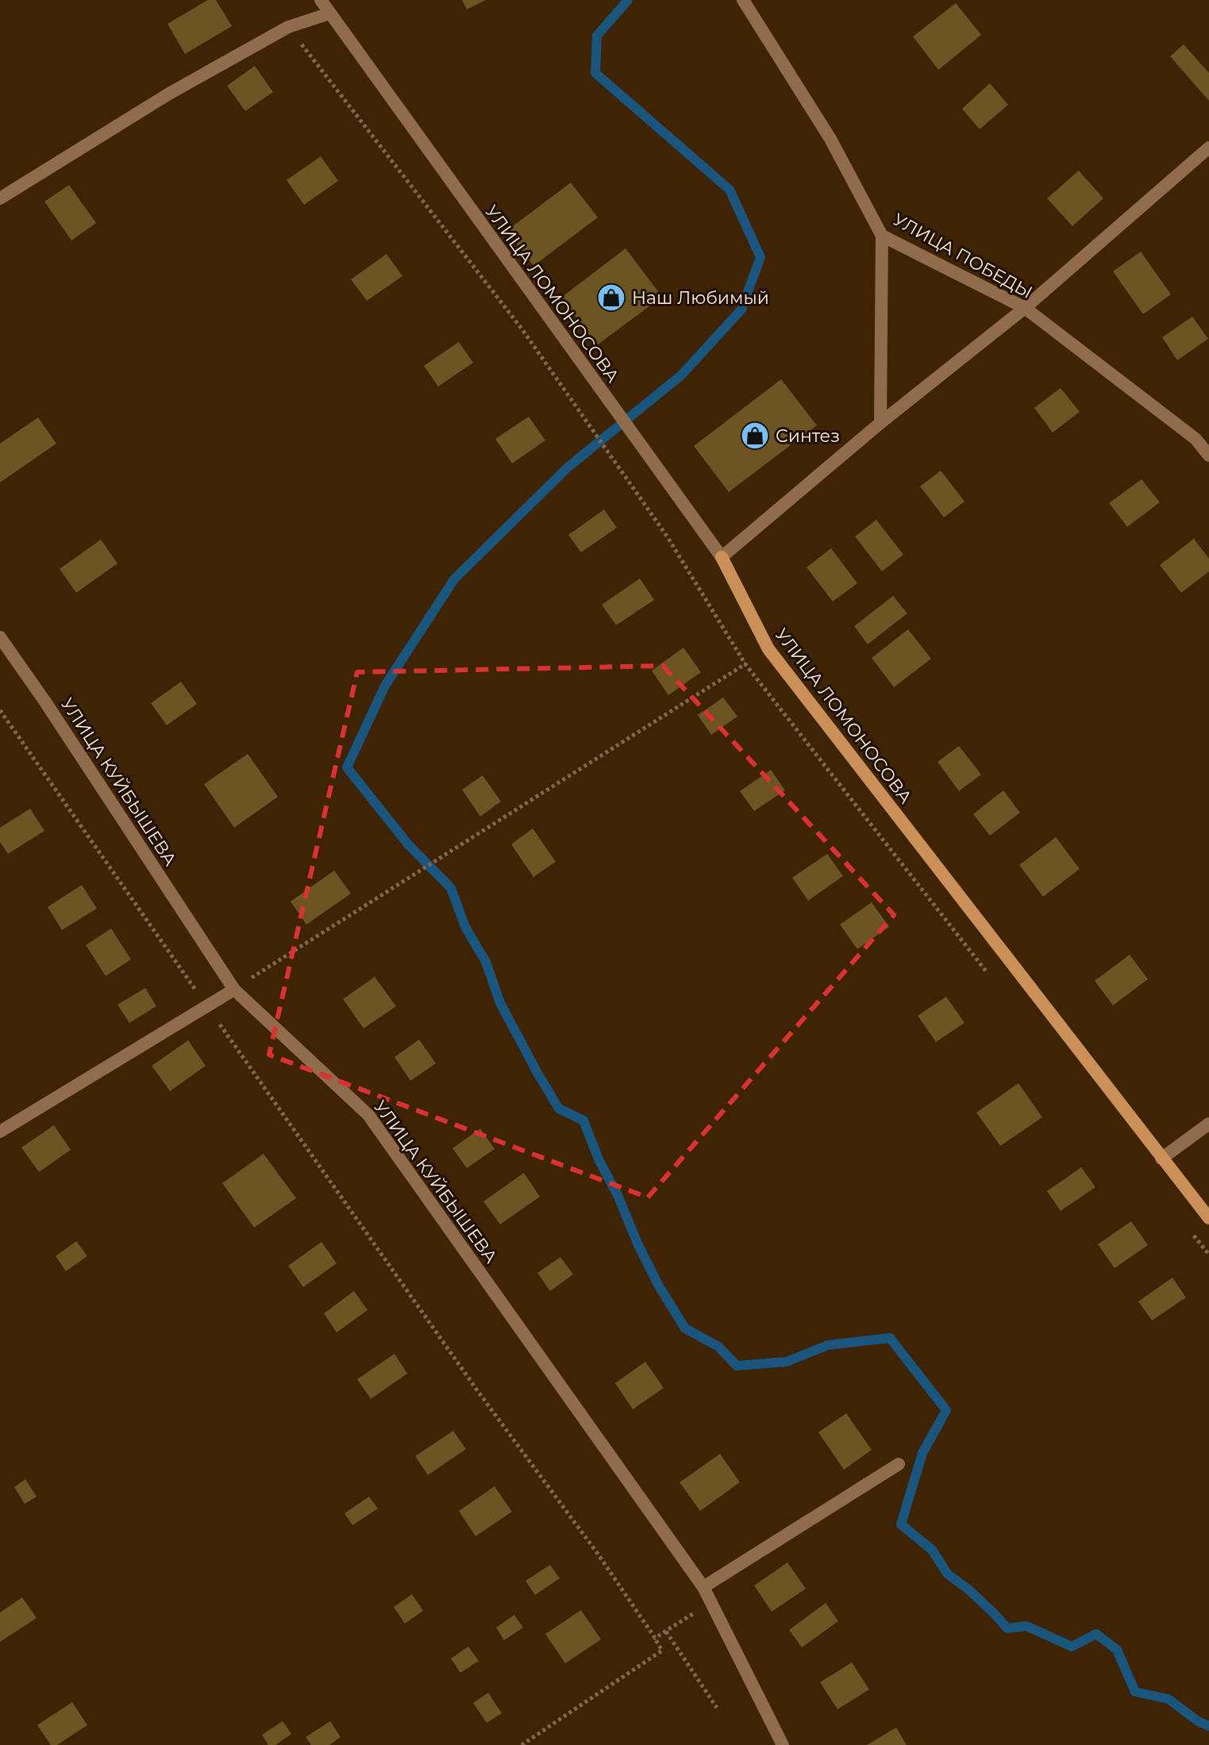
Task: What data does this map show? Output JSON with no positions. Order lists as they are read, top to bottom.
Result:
{
  "streets": {
    "main road": ["УЛИЦА ЛОМОНОСОВА"],
    "street": ["УЛИЦА ПОБЕДЫ", "УЛИЦА КУЙБЫШЕВА"]
  },
  "places": {
    "shop": ["Наш Любимый", "Синтез"]
  }
}
